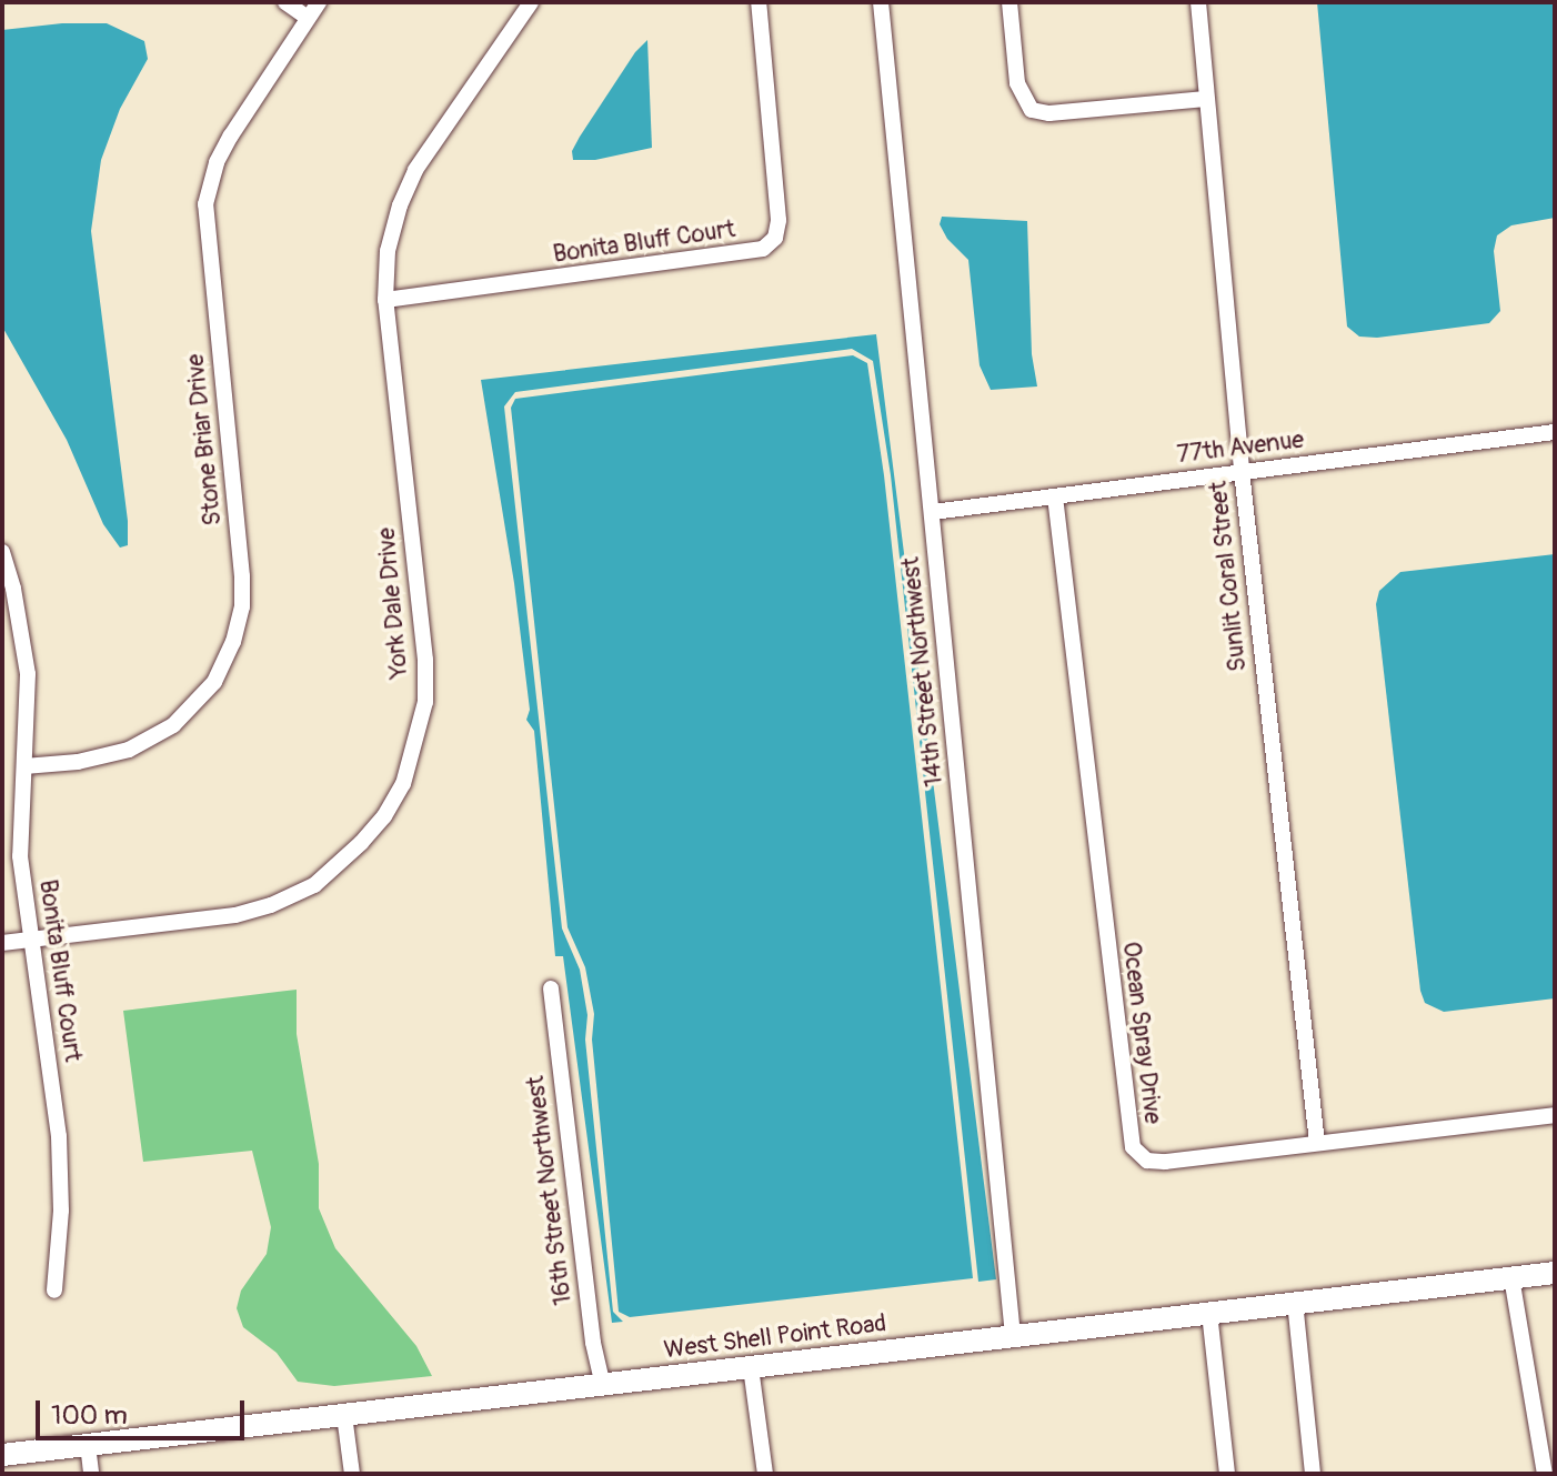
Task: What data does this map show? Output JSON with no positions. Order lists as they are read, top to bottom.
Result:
{
  "streets": {
    "street": [
      "Bonita Bluff Court",
      "Stone Briar Drive",
      "77th Avenue",
      "Sunlit Coral Street",
      "York Dale Drive",
      "14th Street Northwest",
      "Ocean Spray Drive",
      "16th Street Northwest",
      "West Shell Point Road"
    ]
  },
  "crossings": [
    ["Bonita Bluff Court", "Stone Briar Drive"],
    ["Bonita Bluff Court", "York Dale Drive"],
    ["77th Avenue", "Sunlit Coral Street"],
    ["77th Avenue", "14th Street Northwest"],
    ["77th Avenue", "Ocean Spray Drive"],
    ["Sunlit Coral Street", "Ocean Spray Drive"],
    ["14th Street Northwest", "West Shell Point Road"],
    ["16th Street Northwest", "West Shell Point Road"]
  ],
  "scale_bar": "100 m"
}
